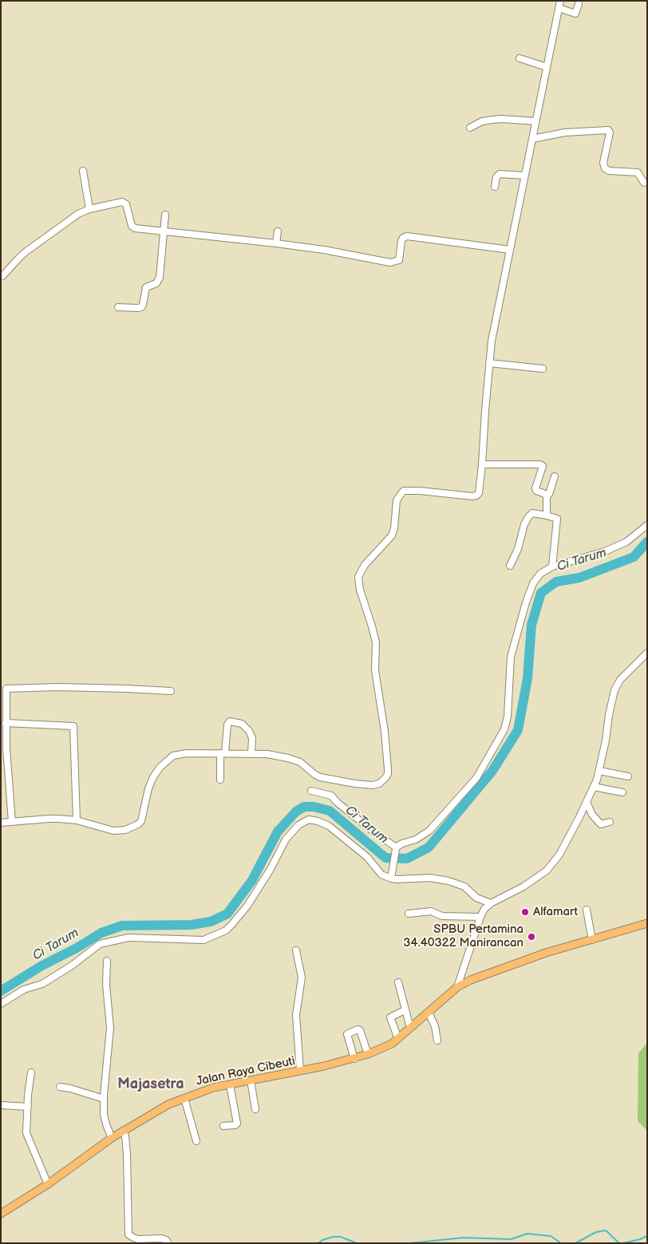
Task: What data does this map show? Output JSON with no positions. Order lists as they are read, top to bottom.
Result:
{
  "streets": {
    "main road": ["Jalan Raya Cibeuti"]
  },
  "districts": ["Majasetra"],
  "water": ["Ci Tarum"],
  "places": ["Alfamart", "SPBU Pertamina 34.40322 Manirancan"]
}
